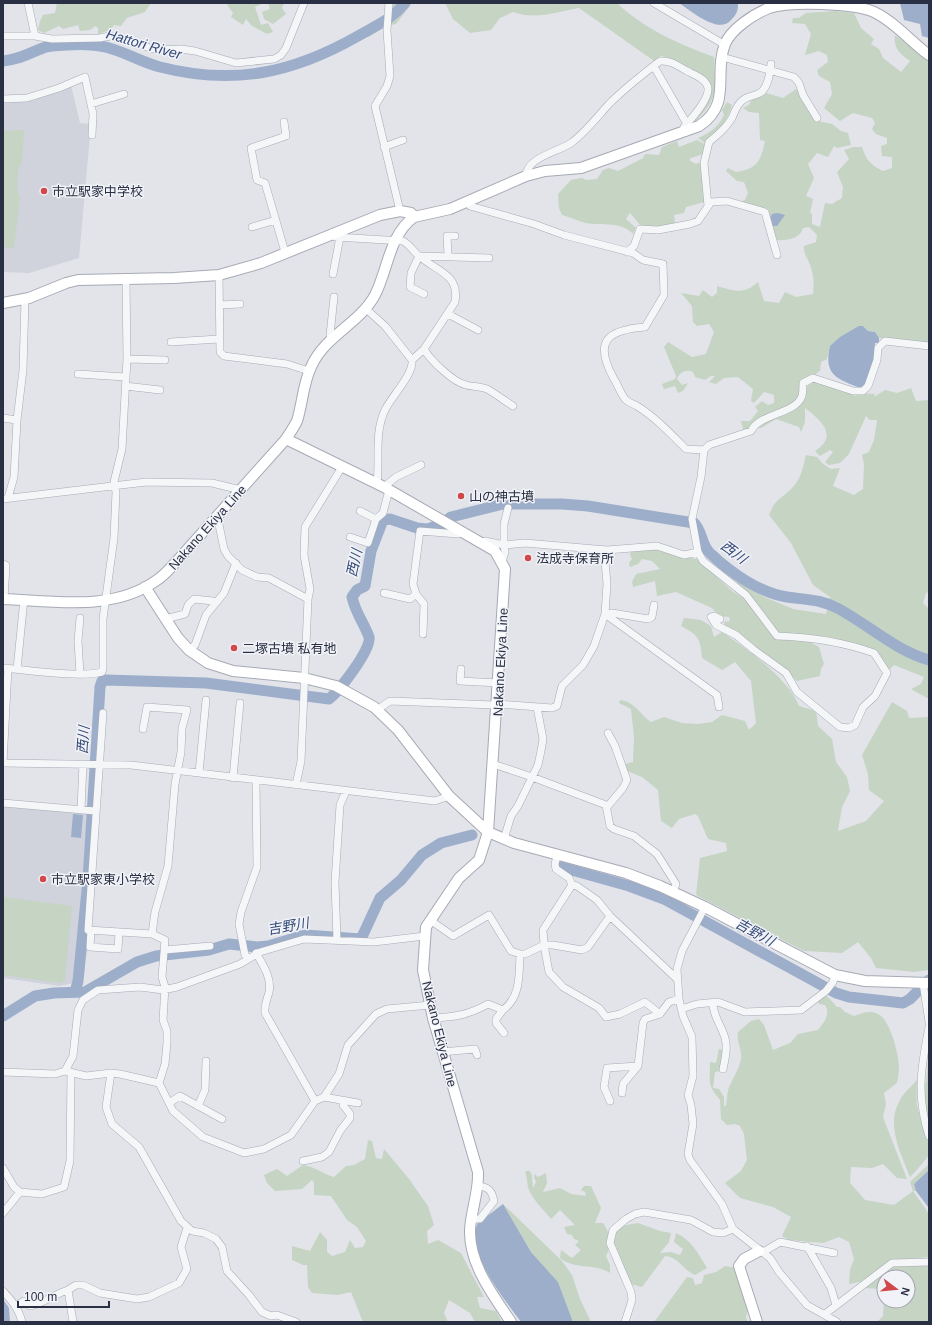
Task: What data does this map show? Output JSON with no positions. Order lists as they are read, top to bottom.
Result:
{
  "streets": {
    "main road": ["Nakano Ekiya Line"]
  },
  "water": ["Hattori River", "西川", "吉野川"],
  "places": [
    "市立駅家中学校",
    "山の神古墳",
    "法成寺保育所",
    "二塚古墳 私有地",
    "市立駅家東小学校"
  ],
  "scale_bar": "100 m",
  "north": "right"
}
